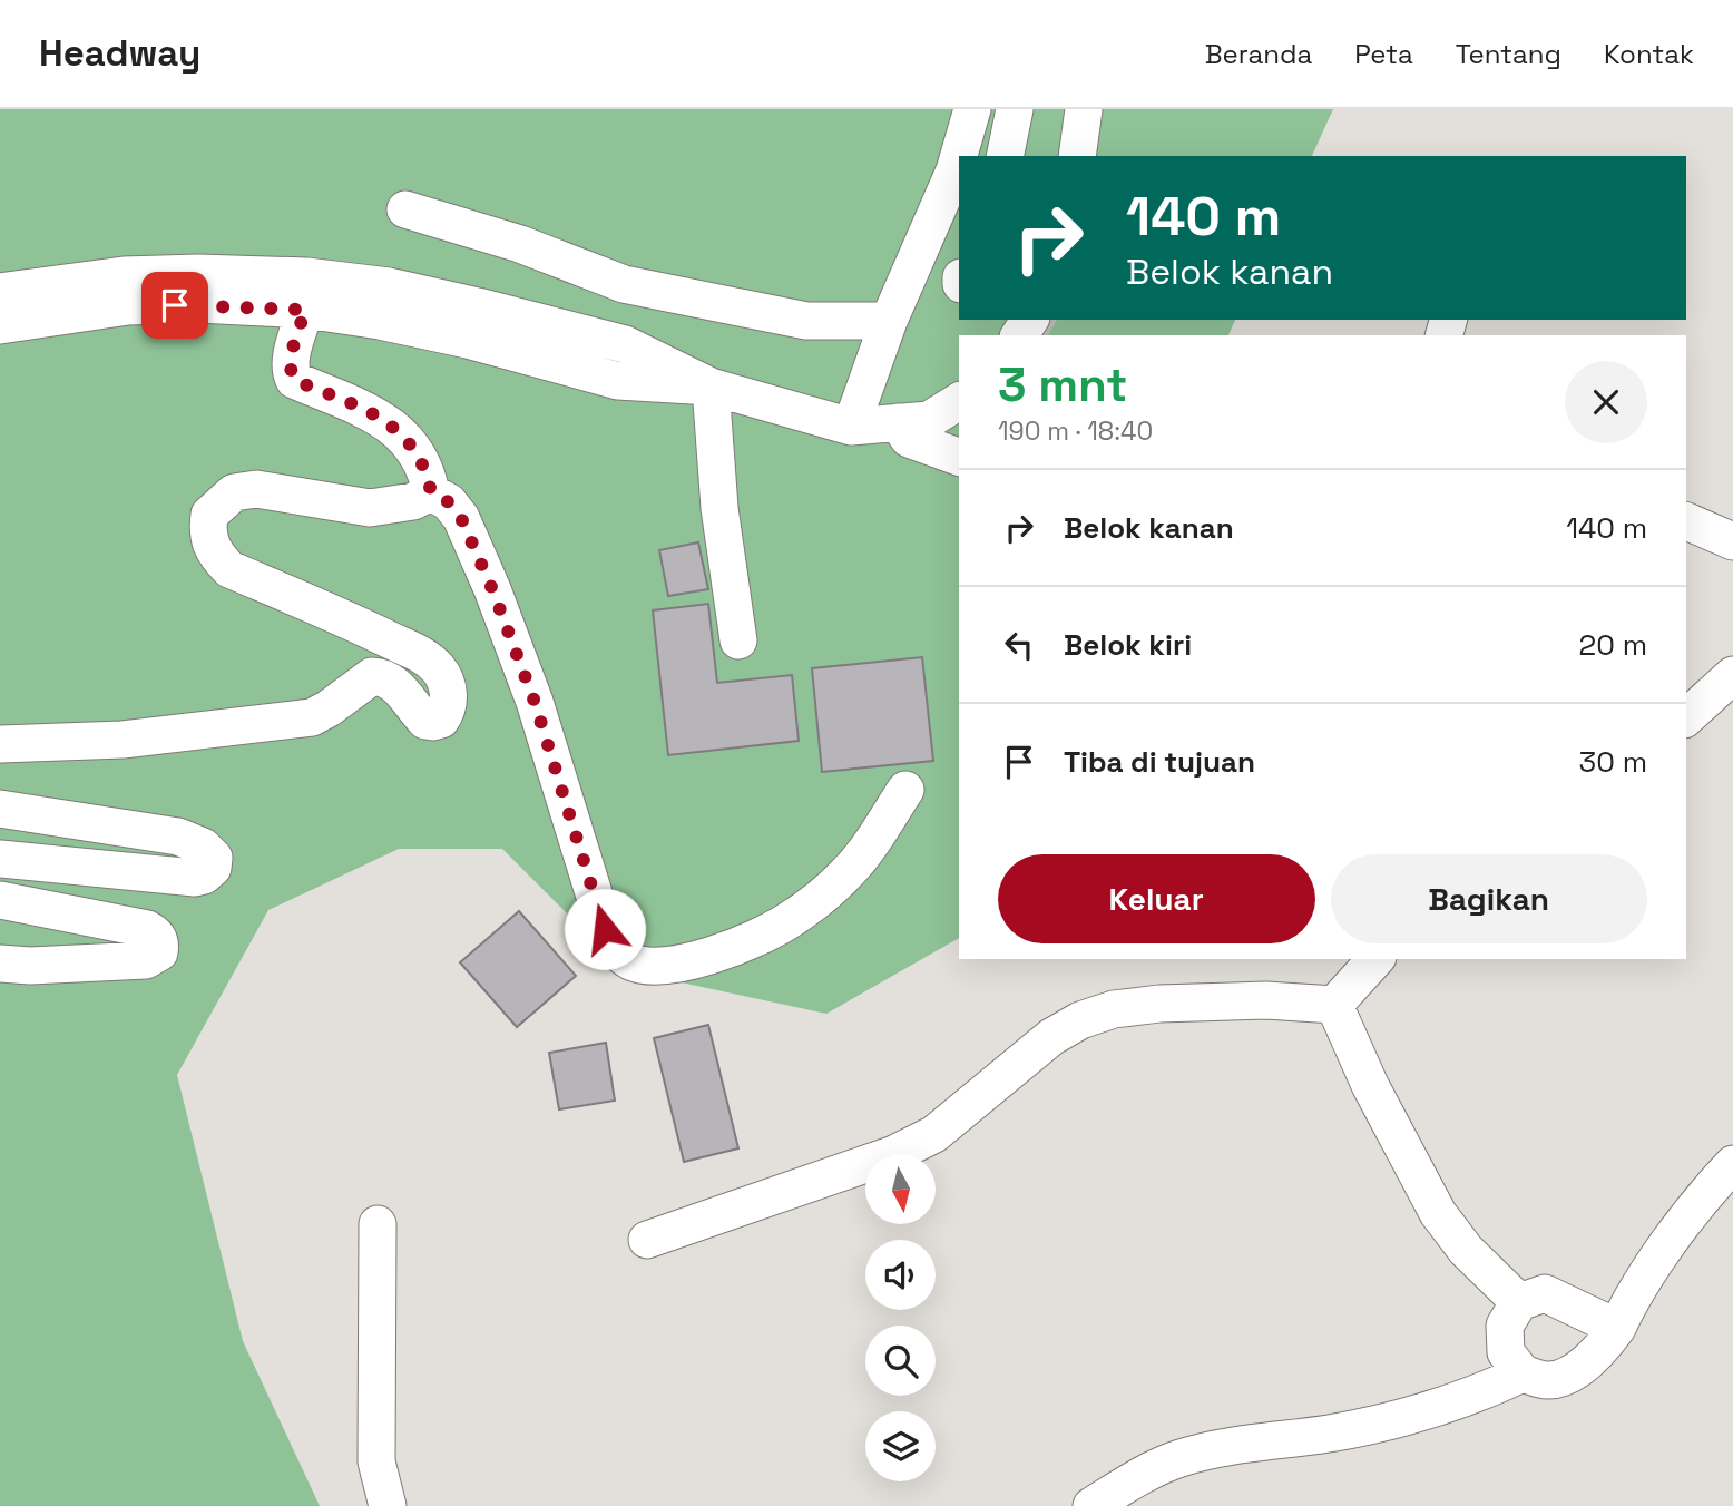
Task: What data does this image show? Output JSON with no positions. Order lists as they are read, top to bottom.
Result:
{
  "north": "bottom",
  "page": {
    "header": "Headway",
    "nav": [
      "Beranda",
      "Peta",
      "Tentang",
      "Kontak"
    ],
    "turn": ["140 m", "Belok kanan"],
    "heading": ["3 mnt", "190 m · 18:40"],
    "list": [
      {
        "name": "Belok kanan",
        "value": "140 m"
      },
      {
        "name": "Belok kiri",
        "value": "20 m"
      },
      {
        "name": "Tiba di tujuan",
        "value": "30 m"
      }
    ],
    "buttons": ["Keluar", "Bagikan"]
  }
}
